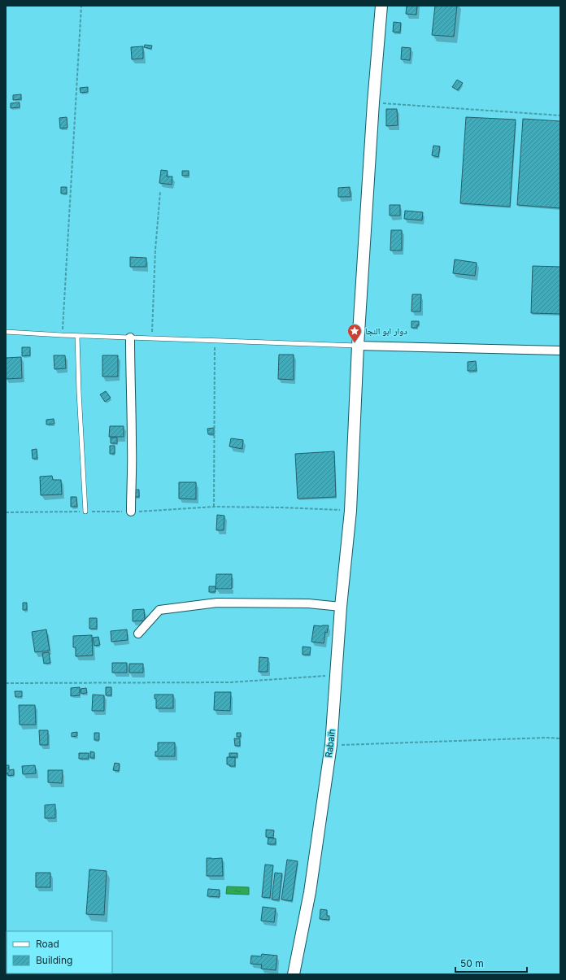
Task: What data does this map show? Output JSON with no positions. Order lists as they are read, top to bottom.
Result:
{
  "streets": {
    "street": ["Rabaih"]
  },
  "places": {
    "place": ["دوار ابو النجا"]
  },
  "legend": ["Road", "Building"],
  "scale_bar": "50 m"
}
